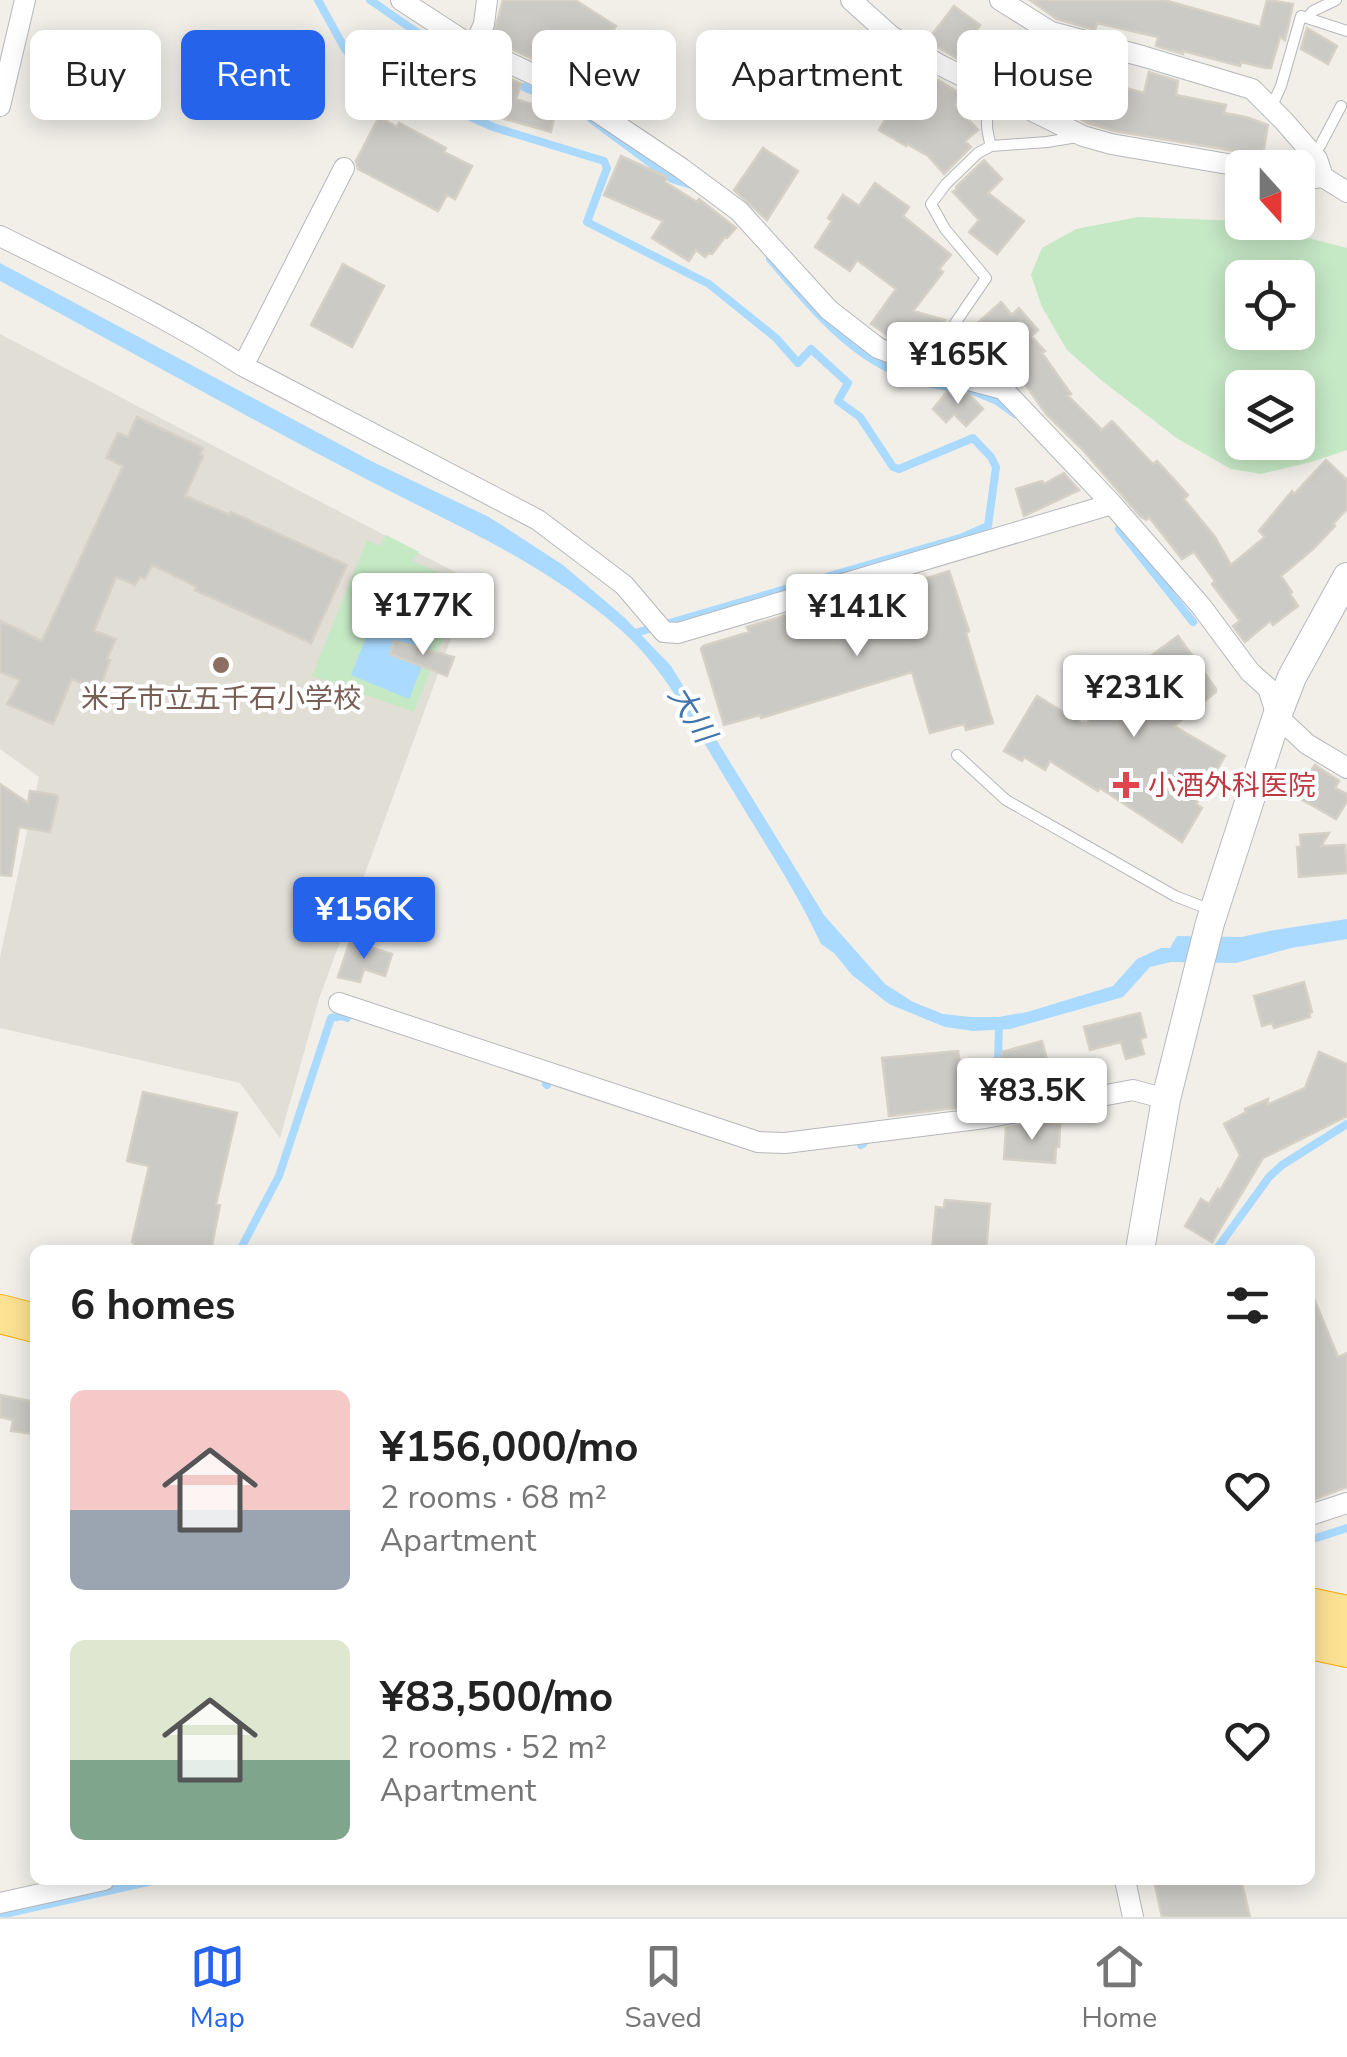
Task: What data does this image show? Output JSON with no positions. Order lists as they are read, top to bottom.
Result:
{
  "water": ["大川"],
  "places": {
    "other": ["米子市立五千石小学校"],
    "health": ["小酒外科医院"]
  },
  "north": "bottom",
  "page": {
    "chip": [
      "Buy",
      "Rent",
      "Filters",
      "New",
      "Apartment",
      "House"
    ],
    "price": [
      "¥165K",
      "¥177K",
      "¥141K",
      "¥231K",
      "¥156K",
      "¥83.5K"
    ],
    "heading": "6 homes",
    "list": [
      {
        "name": "¥156,000/mo",
        "note": "2 rooms · 68 m² · Apartment"
      },
      {
        "name": "¥83,500/mo",
        "note": "2 rooms · 52 m² · Apartment"
      }
    ],
    "tabs": ["Map", "Saved", "Home"]
  }
}
